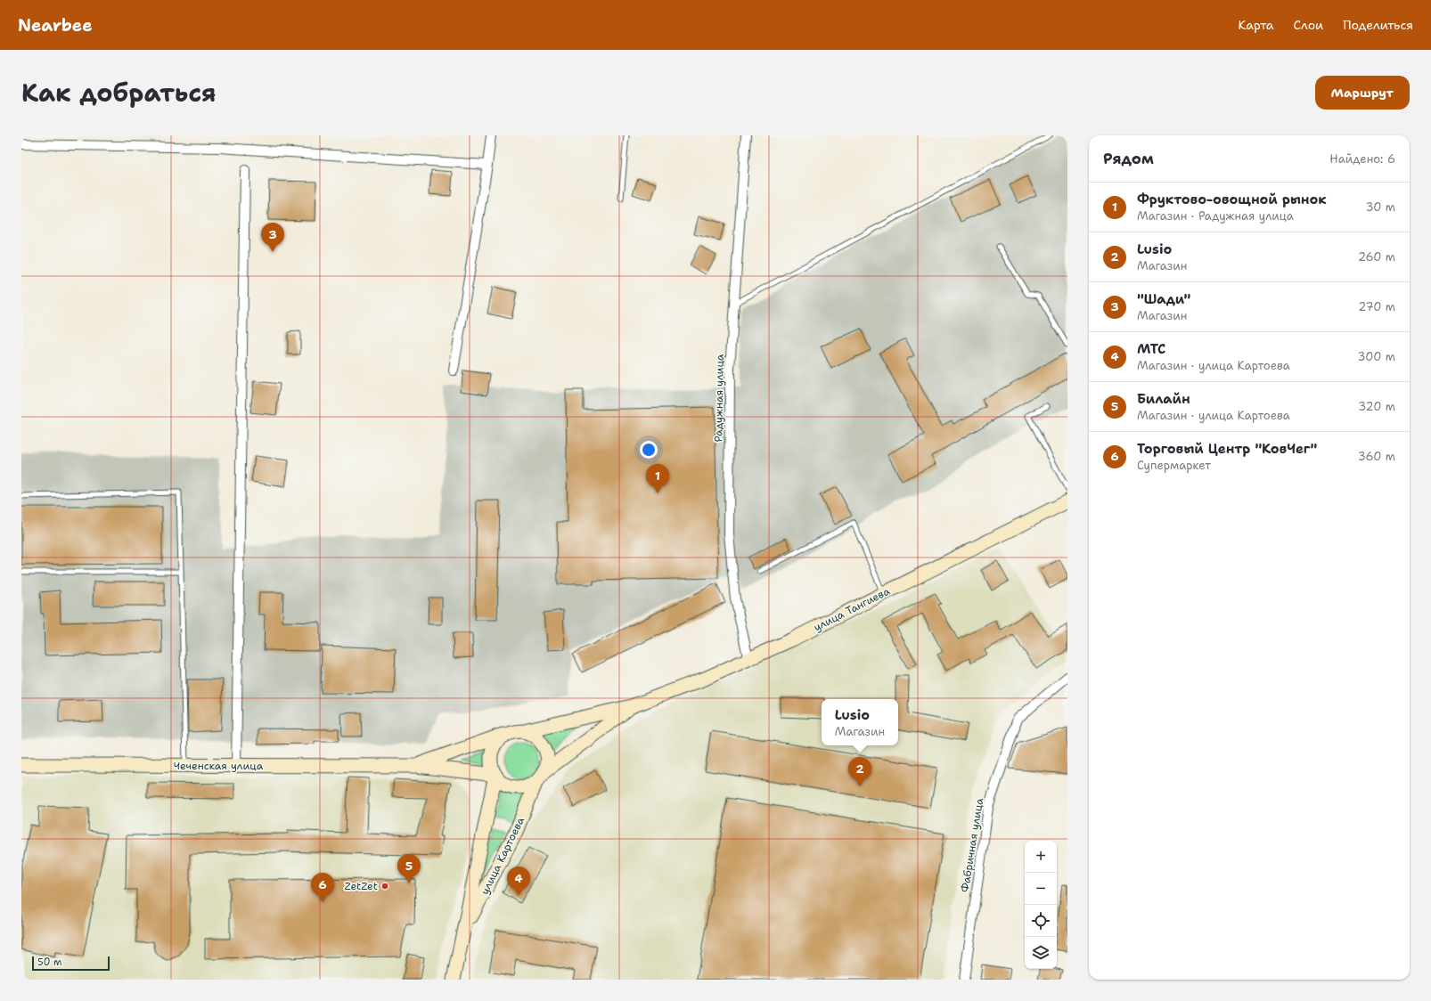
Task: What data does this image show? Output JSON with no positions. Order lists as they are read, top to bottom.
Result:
{
  "streets": {
    "main road": ["улица Тангиева", "Чеченская улица", "улица Картоева"],
    "street": ["Радужная улица", "Фабричная улица"]
  },
  "crossings": [
    ["Радужная улица", "улица Тангиева"],
    ["Чеченская улица", "улица Картоева"]
  ],
  "places": ["ZetZet"],
  "scale_bar": "50 m",
  "page": {
    "header": "Nearbee",
    "nav": ["Карта", "Слои", "Поделиться"],
    "title": "Как добраться",
    "buttons": "Маршрут",
    "heading": ["Рядом", "Найдено: 6"],
    "list": [
      {
        "mark": "1",
        "name": "Фруктово-овощной рынок",
        "note": "Магазин · Радужная улица",
        "value": "30 m"
      },
      {
        "mark": "2",
        "name": "Lusio",
        "note": "Магазин",
        "value": "260 m"
      },
      {
        "mark": "3",
        "name": "\"Шади\"",
        "note": "Магазин",
        "value": "270 m"
      },
      {
        "mark": "4",
        "name": "МТС",
        "note": "Магазин · улица Картоева",
        "value": "300 m"
      },
      {
        "mark": "5",
        "name": "Билайн",
        "note": "Магазин · улица Картоева",
        "value": "320 m"
      },
      {
        "mark": "6",
        "name": "Торговый Центр \"КовЧег\"",
        "note": "Супермаркет",
        "value": "360 m"
      }
    ],
    "pins": [
      "3",
      "1",
      "2",
      "5",
      "4",
      "6"
    ],
    "popup": ["Lusio", "Магазин"],
    "map_buttons": ["+", "−"],
    "scale": "50 m"
  }
}
